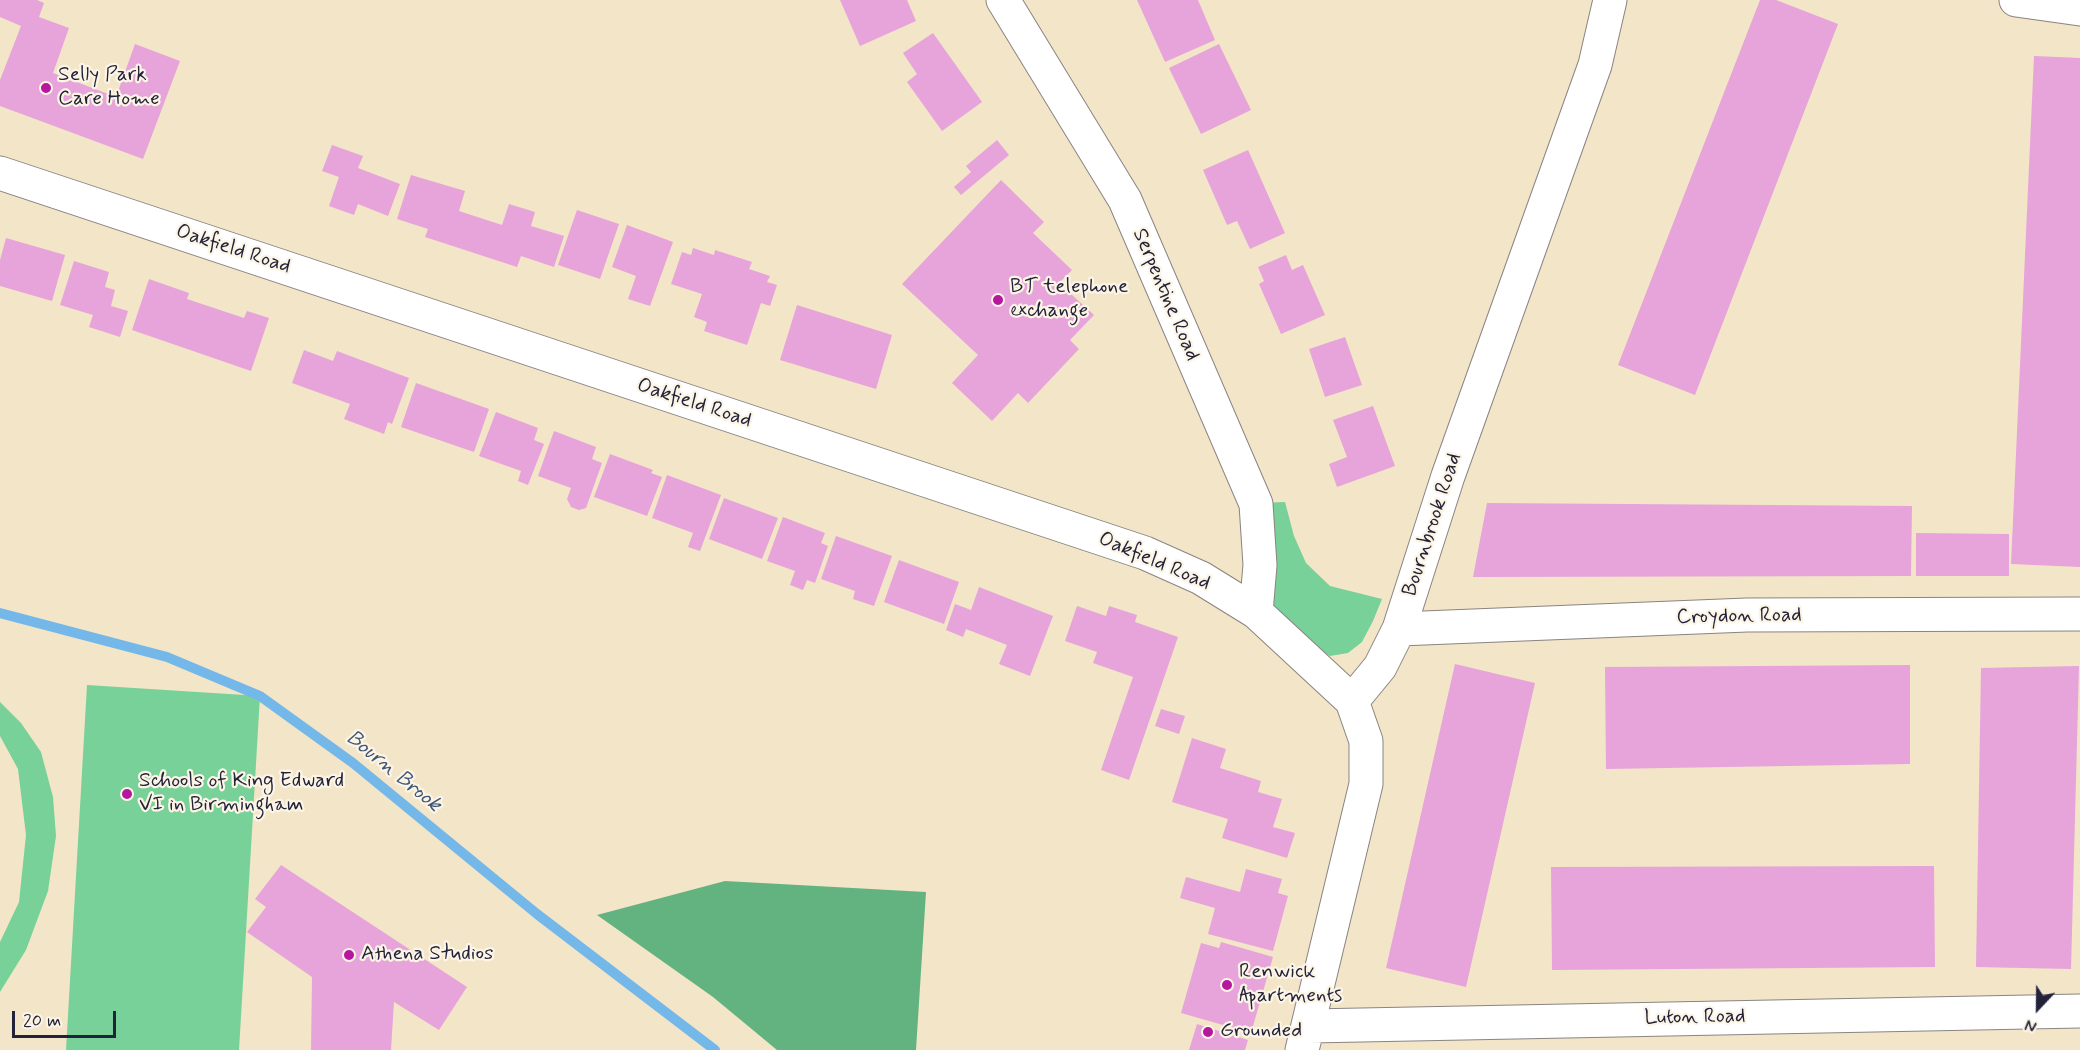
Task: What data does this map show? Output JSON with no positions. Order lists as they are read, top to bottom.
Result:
{
  "streets": {
    "street": [
      "Oakfield Road",
      "Serpentine Road",
      "Bournbrook Road",
      "Croydon Road",
      "Luton Road"
    ]
  },
  "crossings": [
    ["Oakfield Road", "Serpentine Road"],
    ["Oakfield Road", "Bournbrook Road"],
    ["Bournbrook Road", "Croydon Road"]
  ],
  "water": ["Bourn Brook"],
  "places": [
    "Selly Park Care Home",
    "BT telephone exchange",
    "Schools of King Edward VI in Birmingham",
    "Athena Studios",
    "Renwick Apartments",
    "Grounded"
  ],
  "scale_bar": "20 m",
  "north": "bottom"
}
